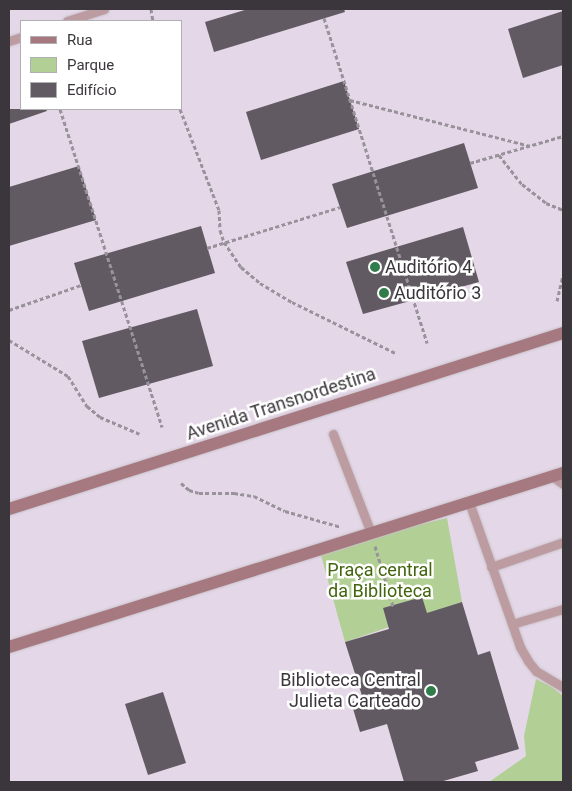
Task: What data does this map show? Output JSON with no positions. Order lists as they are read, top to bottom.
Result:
{
  "streets": {
    "street": ["Avenida Transnordestina"]
  },
  "parks": ["Praça central da Biblioteca"],
  "places": ["Auditório 4", "Auditório 3", "Biblioteca Central Julieta Carteado"],
  "legend": ["Rua", "Parque", "Edifício"]
}
